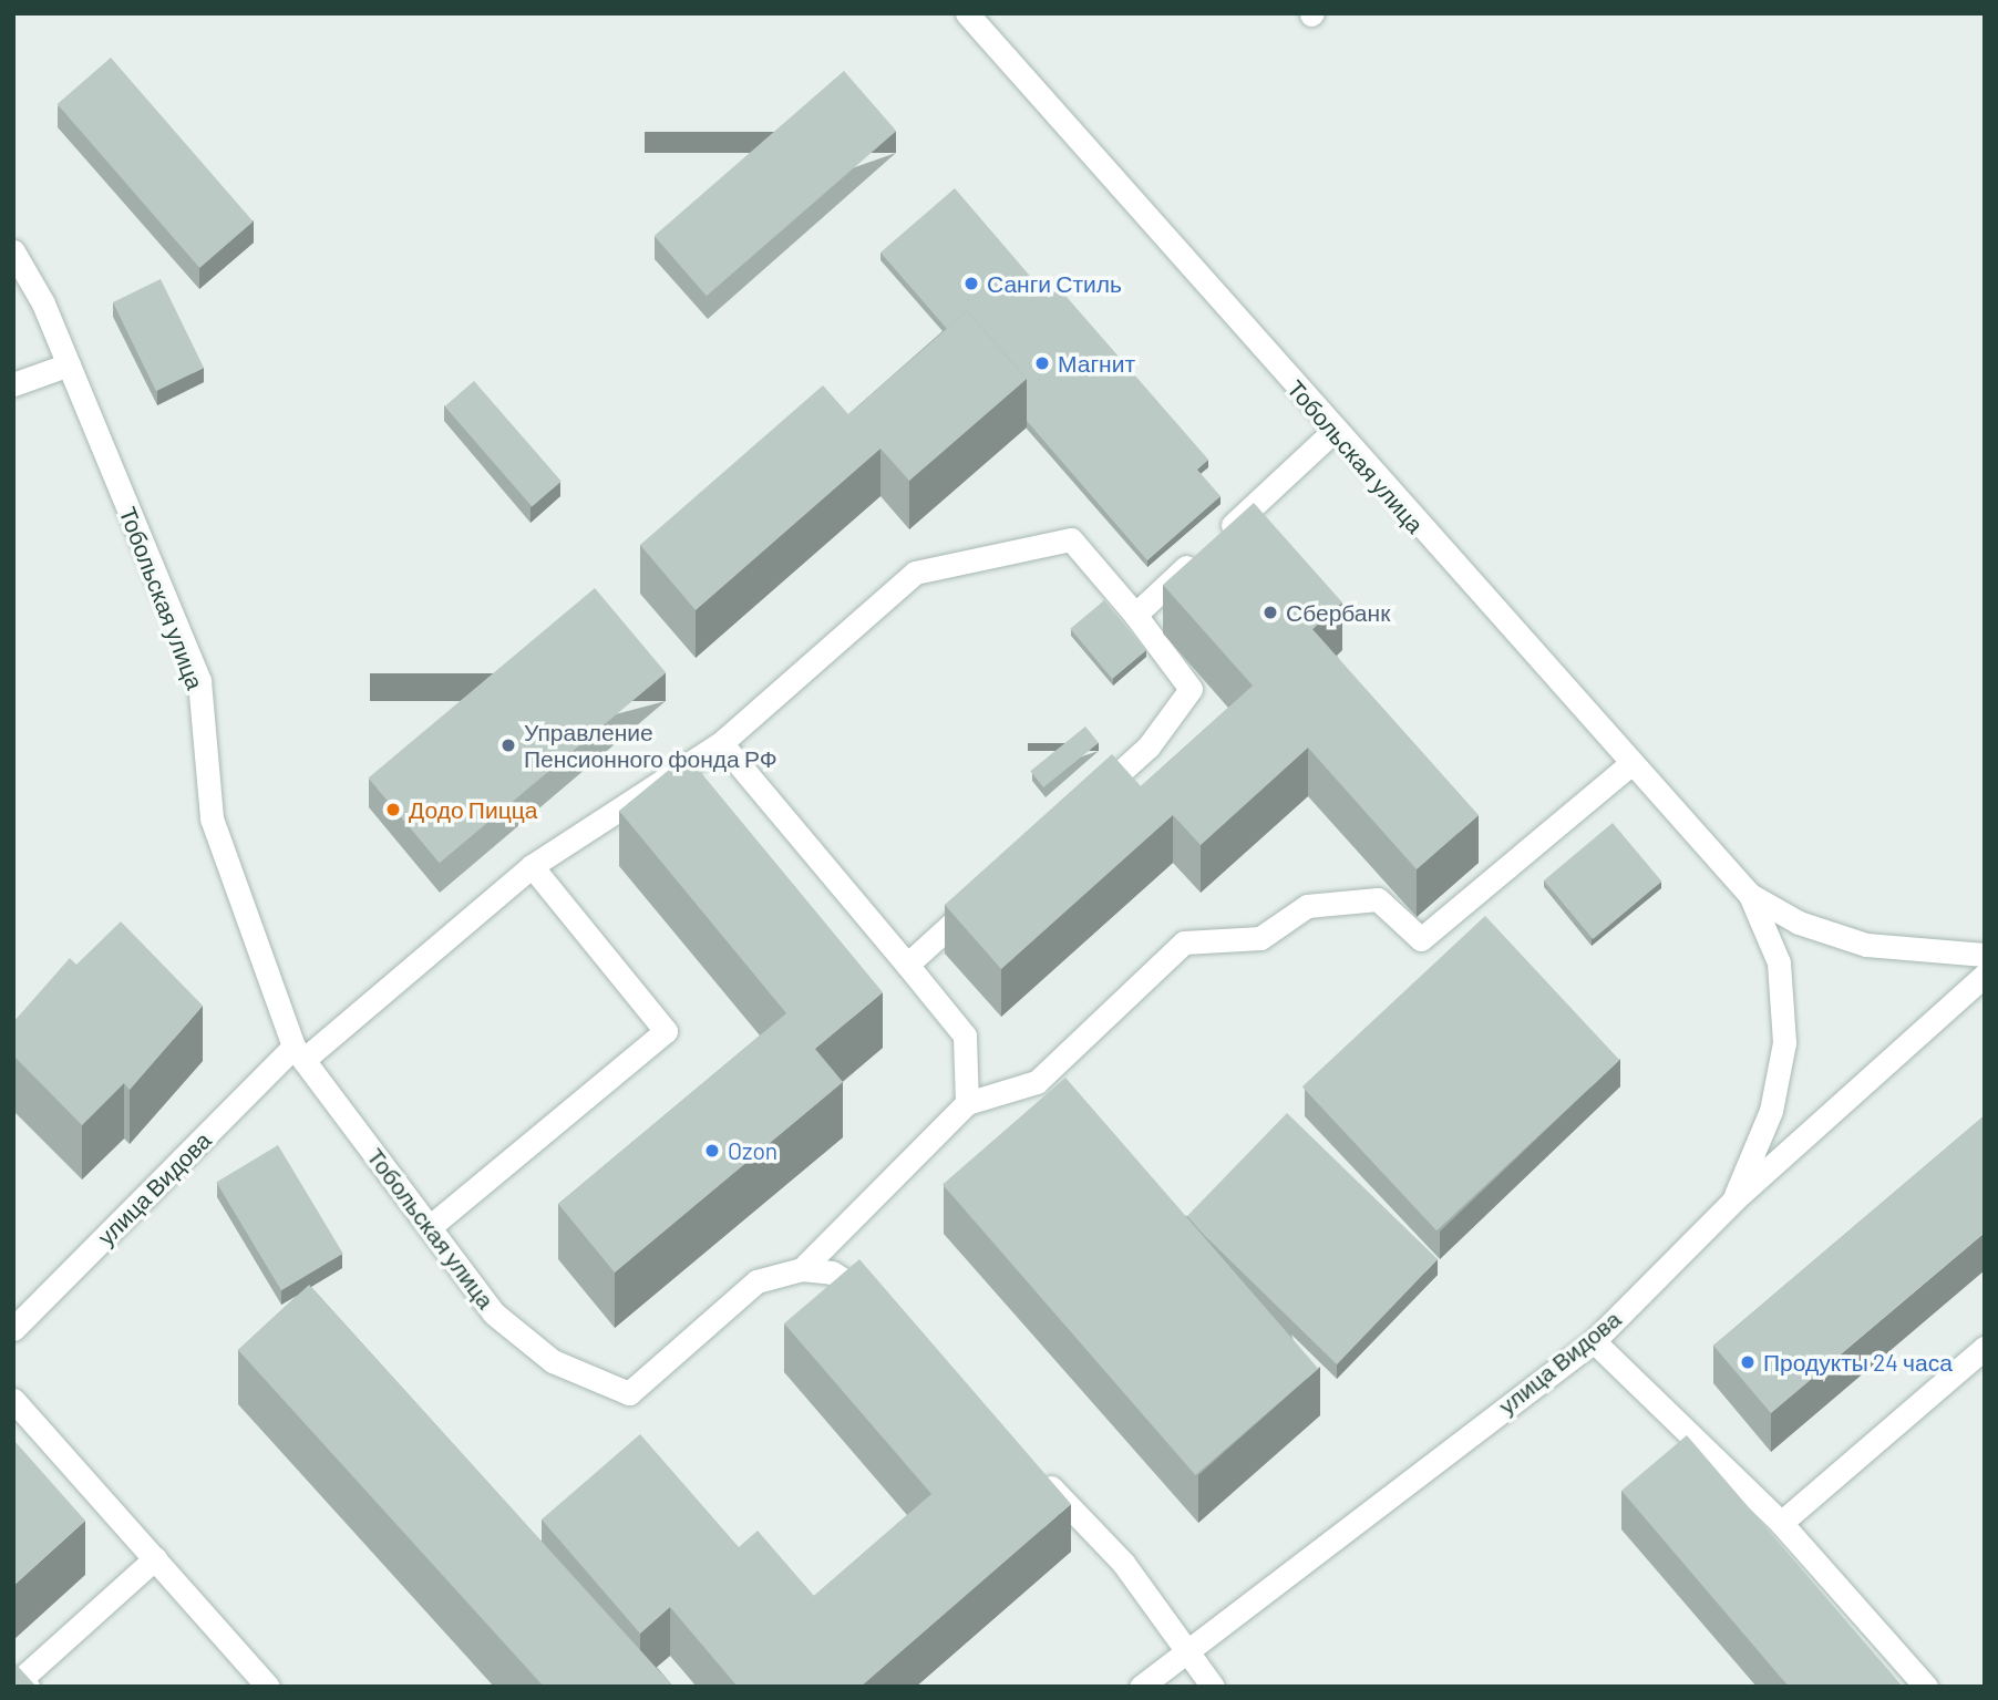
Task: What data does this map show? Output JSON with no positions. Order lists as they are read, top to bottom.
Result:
{
  "streets": {
    "street": ["Тобольская улица", "улица Видова"]
  },
  "crossings": [
    ["Тобольская улица", "улица Видова"]
  ],
  "places": [
    "Санги Стиль",
    "Магнит",
    "Сбербанк",
    "Управление Пенсионного фонда РФ",
    "Додо Пицца",
    "Ozon",
    "Продукты 24 часа"
  ]
}
